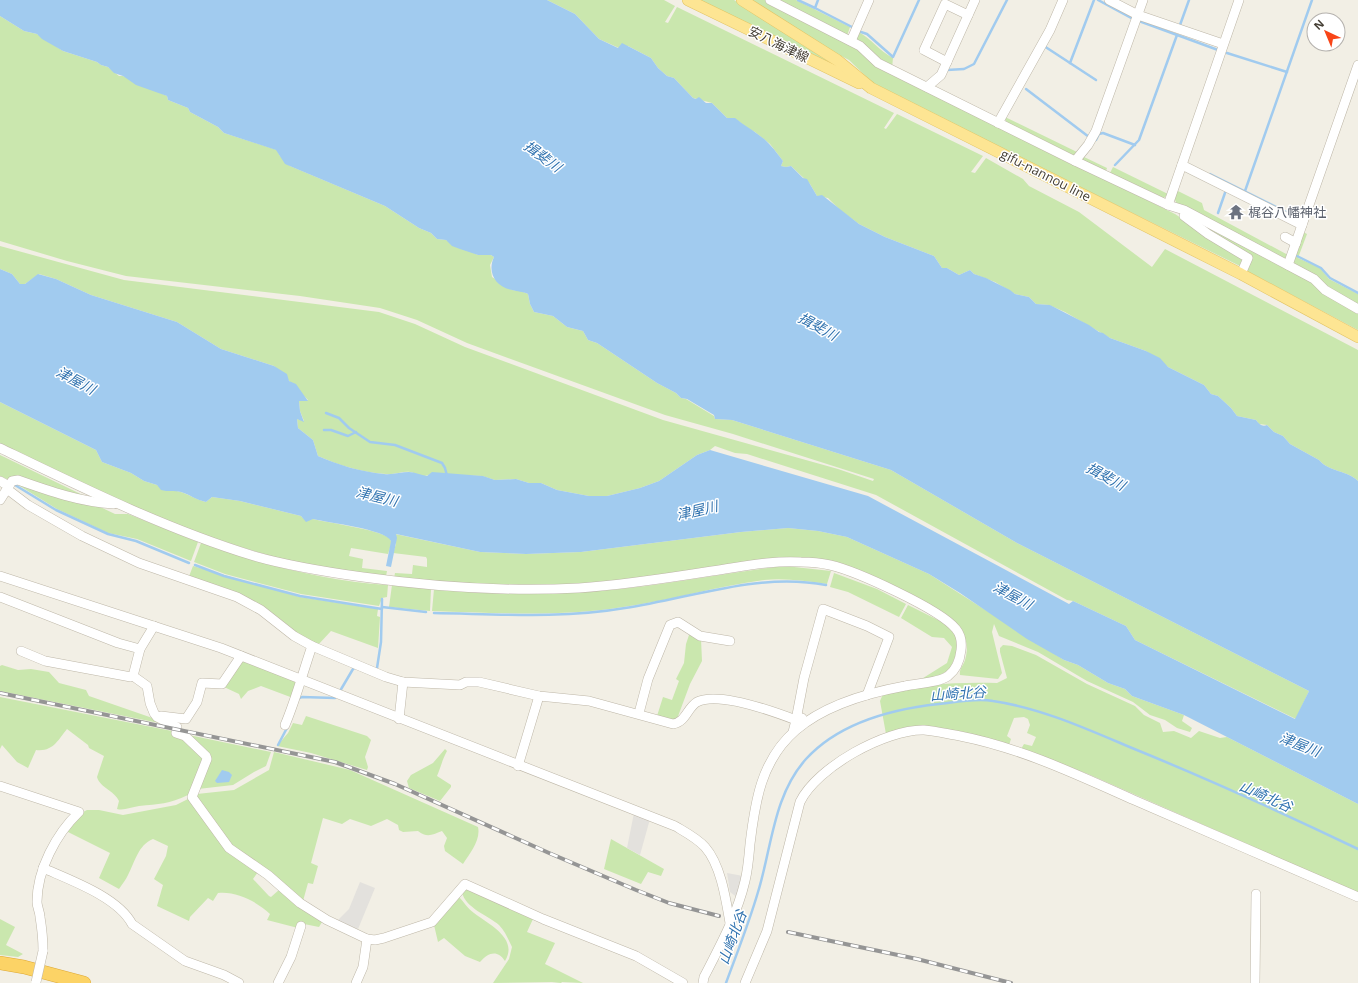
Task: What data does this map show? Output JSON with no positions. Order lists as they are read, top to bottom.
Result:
{
  "streets": {
    "main road": ["安八海津線", "gifu-nannou line"]
  },
  "crossings": [
    ["安八海津線", "gifu-nannou line"]
  ],
  "water": ["揖斐川", "津屋川", "山崎北谷"],
  "places": {
    "temple": ["梶谷八幡神社"]
  },
  "north": "top left"
}
